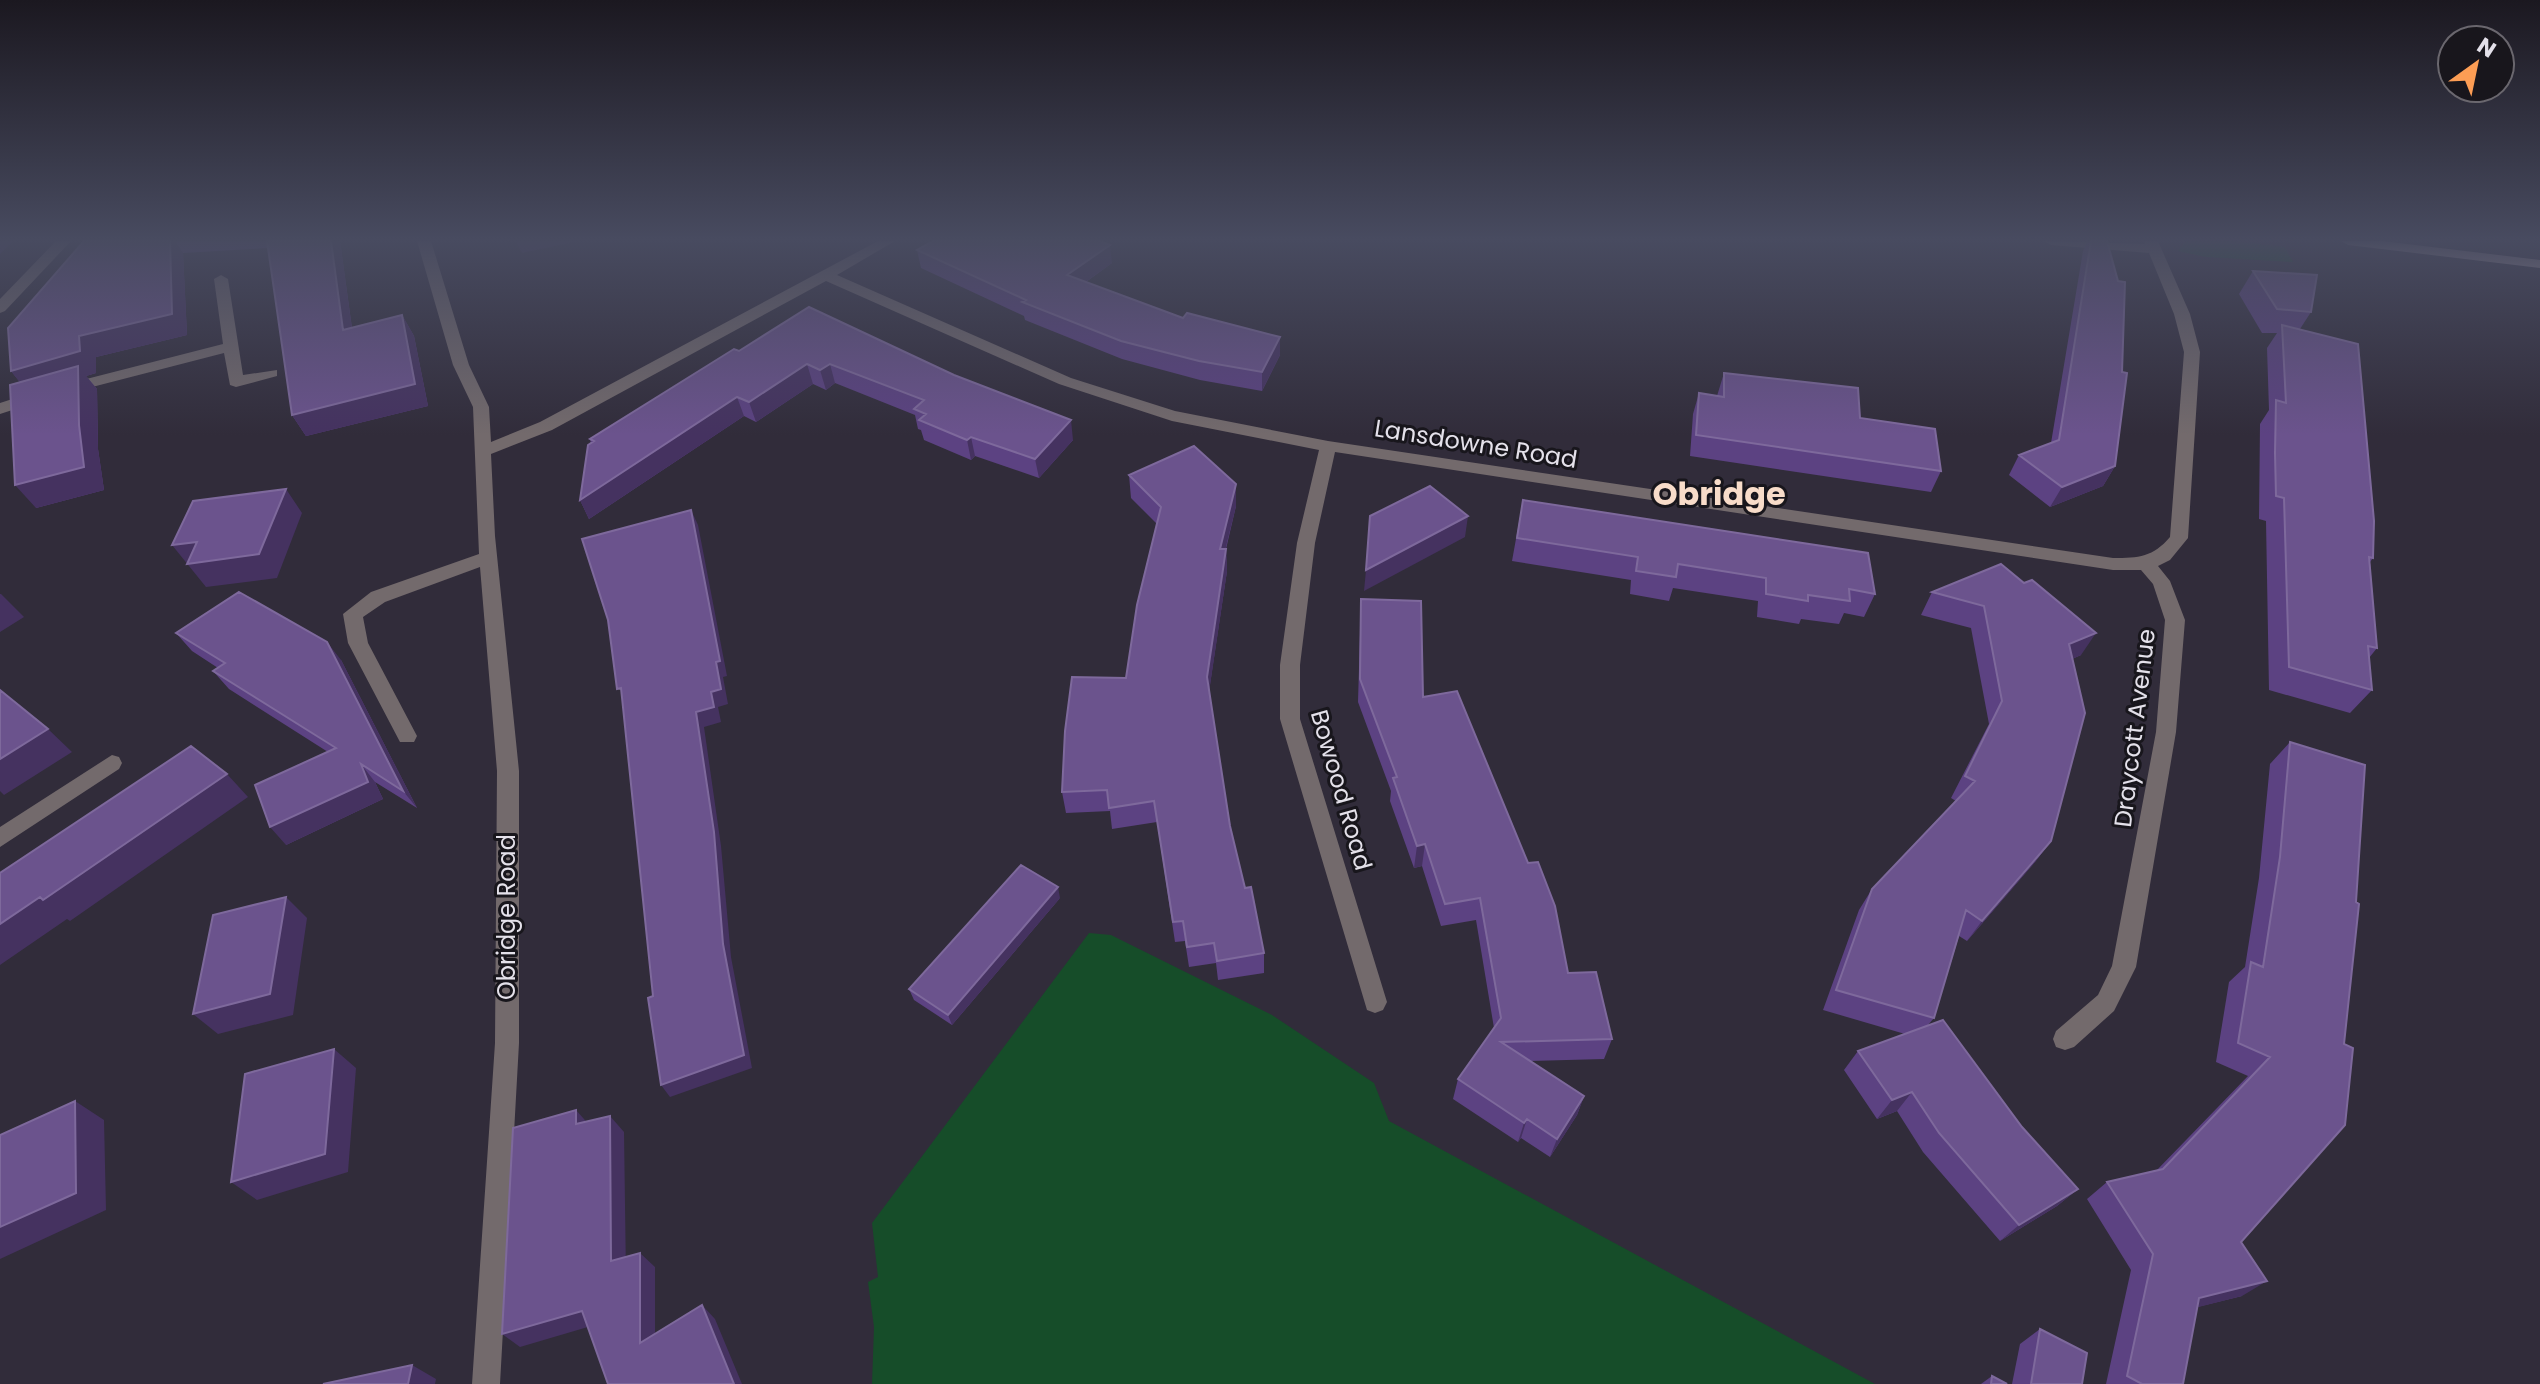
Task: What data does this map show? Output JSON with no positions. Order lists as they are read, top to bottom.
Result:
{
  "streets": {
    "street": [
      "Lansdowne Road",
      "Draycott Avenue",
      "Bowood Road",
      "Obridge Road"
    ]
  },
  "crossings": [
    ["Lansdowne Road", "Draycott Avenue"],
    ["Lansdowne Road", "Bowood Road"]
  ],
  "districts": ["Obridge"],
  "north": "top right"
}
